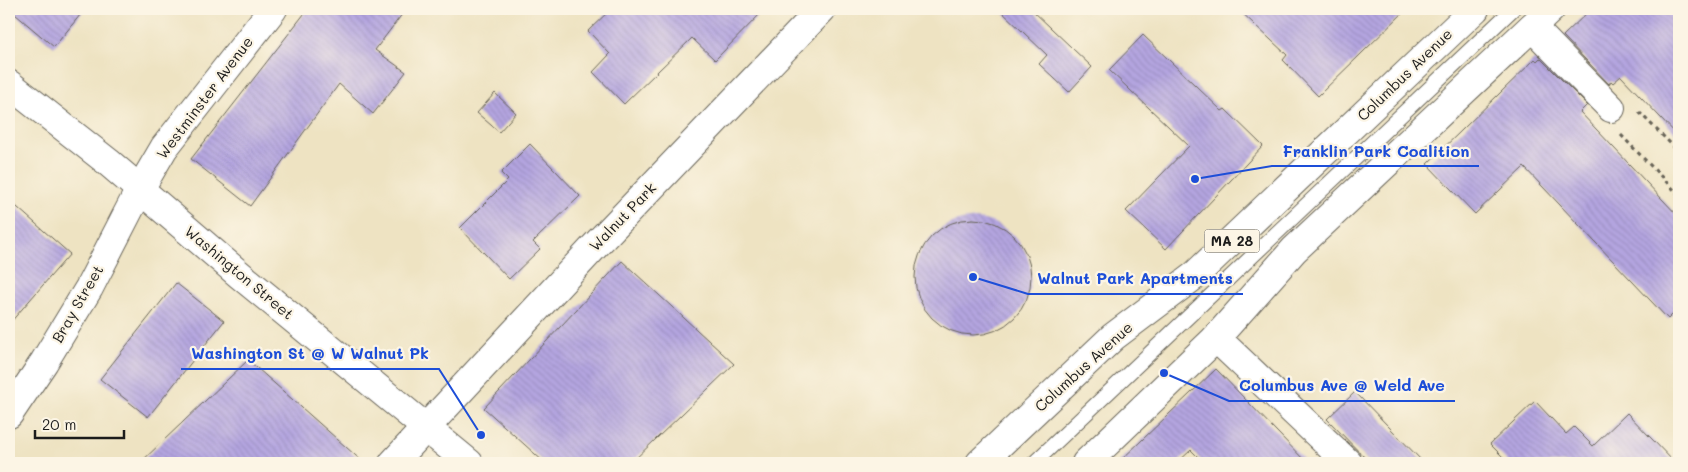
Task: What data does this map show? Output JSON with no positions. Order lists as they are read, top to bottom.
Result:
{
  "streets": {
    "main road": [
      "Columbus Avenue",
      "Westminster Avenue",
      "Walnut Park",
      "MA 28",
      "Washington Street",
      "Bray Street"
    ]
  },
  "crossings": [
    ["Westminster Avenue", "Washington Street"],
    ["Westminster Avenue", "Bray Street"],
    ["Walnut Park", "Washington Street"],
    ["Washington Street", "Bray Street"]
  ],
  "places": [
    "Franklin Park Coalition",
    "Walnut Park Apartments",
    "Columbus Ave @ Weld Ave",
    "Washington St @ W Walnut Pk"
  ],
  "scale_bar": "20 m"
}
